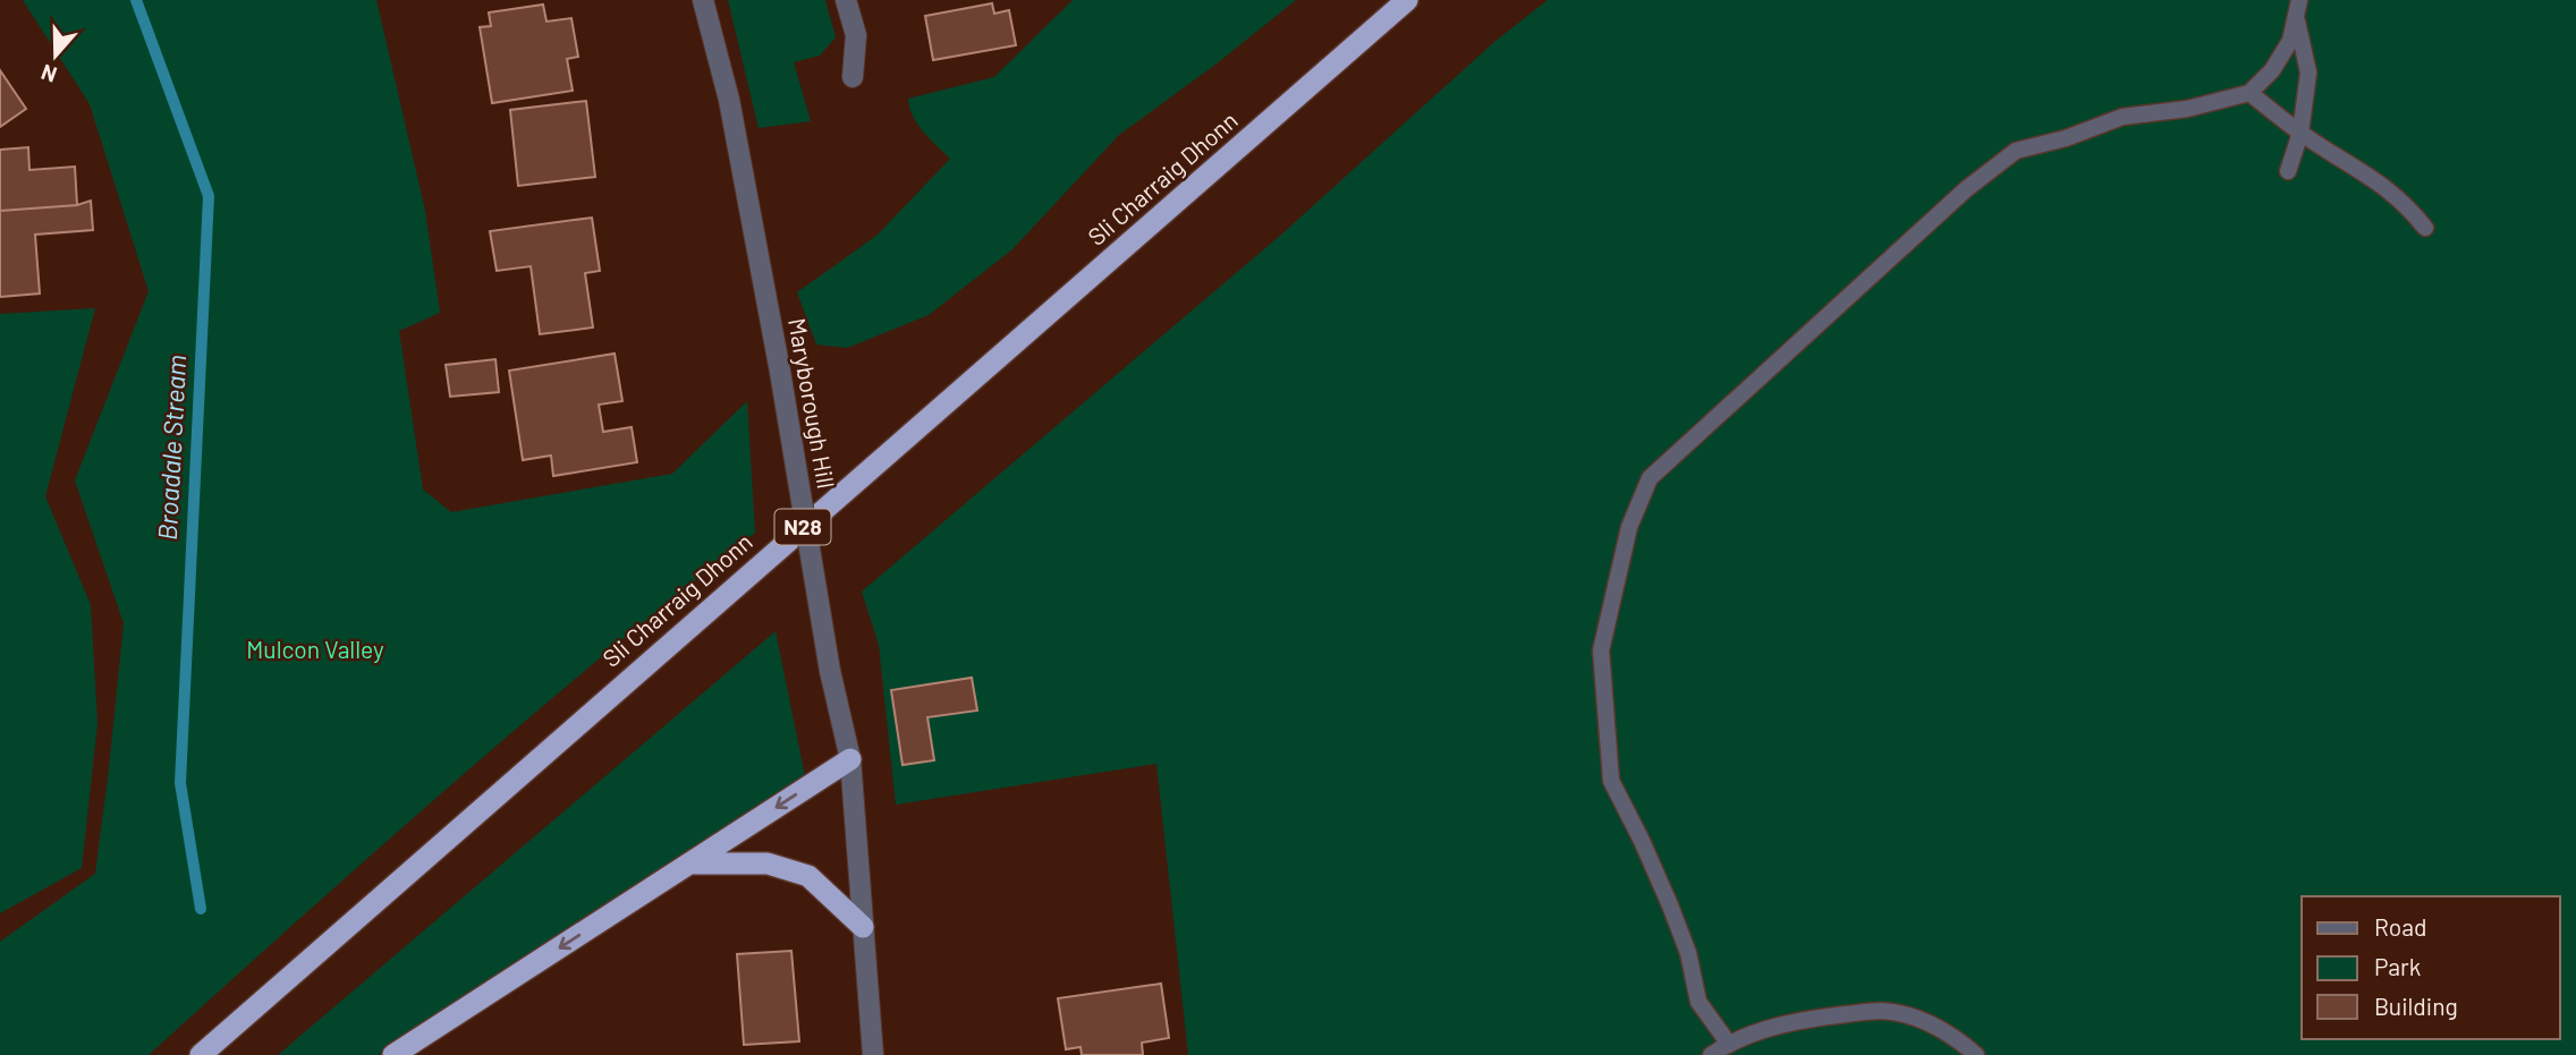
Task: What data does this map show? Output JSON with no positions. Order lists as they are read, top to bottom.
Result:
{
  "streets": {
    "highway": ["Sli Charraig Dhonn", "N28"],
    "street": ["Maryborough Hill"]
  },
  "water": ["Broadale Stream"],
  "parks": ["Mulcon Valley"],
  "legend": ["Road", "Park", "Building"],
  "north": "bottom"
}
